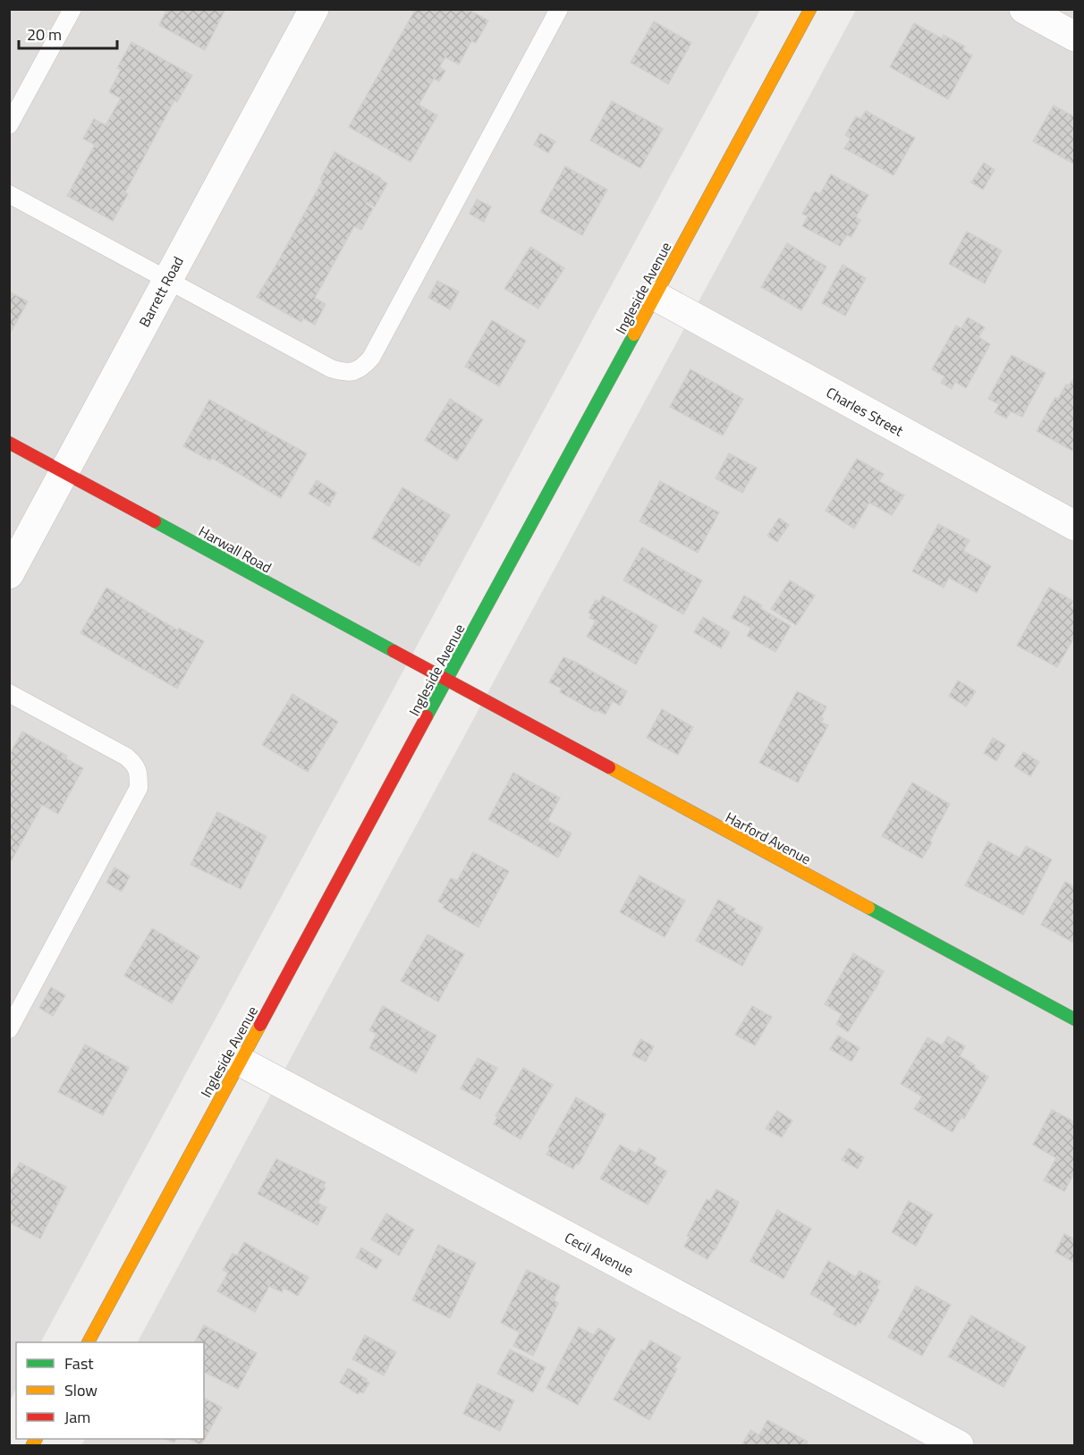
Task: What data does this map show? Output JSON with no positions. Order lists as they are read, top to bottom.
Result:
{
  "streets": {
    "main road": ["Ingleside Avenue", "Harwall Road", "Harford Avenue"],
    "street": ["Barrett Road", "Charles Street", "Cecil Avenue"]
  },
  "crossings": [
    ["Ingleside Avenue", "Charles Street"],
    ["Ingleside Avenue", "Harwall Road"],
    ["Ingleside Avenue", "Harford Avenue"],
    ["Ingleside Avenue", "Cecil Avenue"],
    ["Barrett Road", "Harwall Road"],
    ["Harwall Road", "Harford Avenue"]
  ],
  "legend": ["Fast", "Slow", "Jam"],
  "scale_bar": "20 m"
}
